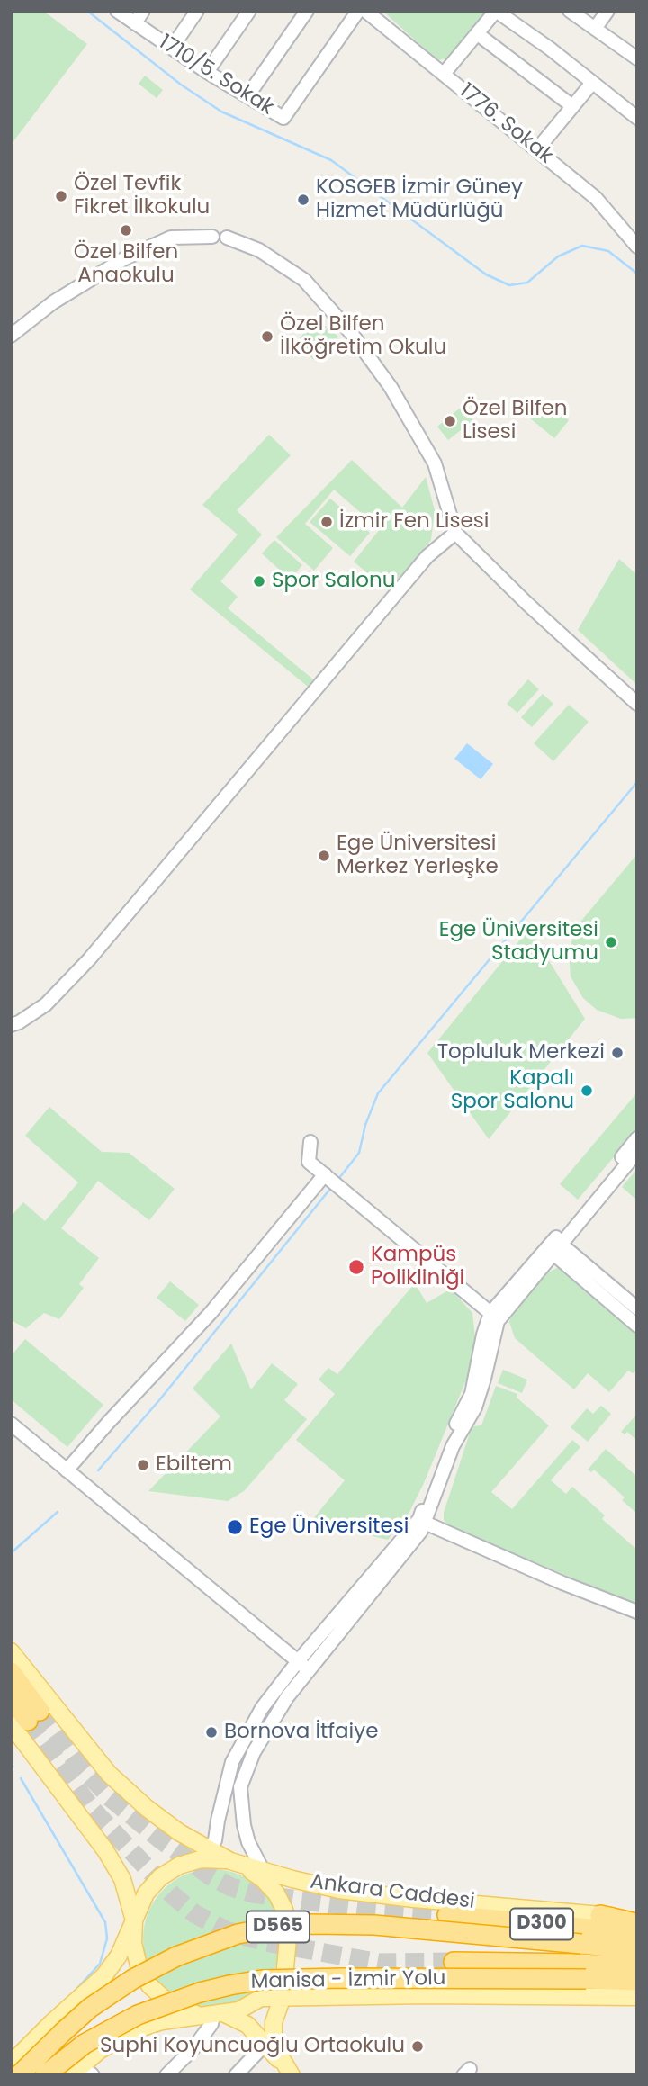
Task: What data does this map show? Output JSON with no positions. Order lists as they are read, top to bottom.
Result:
{
  "streets": {
    "highway": [
      "Ankara Caddesi",
      "D300",
      "D565",
      "Manisa - İzmir Yolu"
    ],
    "street": ["1710/5. Sokak", "1776. Sokak"]
  },
  "crossings": [
    ["1710/5. Sokak", "1776. Sokak"]
  ],
  "places": [
    "Özel Tevfik Fikret İlkokulu",
    "KOSGEB İzmir Güney Hizmet Müdürlüğü",
    "Özel Bilfen Anaokulu",
    "Özel Bilfen İlköğretim Okulu",
    "Özel Bilfen Lisesi",
    "İzmir Fen Lisesi",
    "Spor Salonu",
    "Ege Üniversitesi Merkez Yerleşke",
    "Ege Üniversitesi Stadyumu",
    "Topluluk Merkezi",
    "Kapalı Spor Salonu",
    "Kampüs Polikliniği",
    "Ebiltem",
    "Ege Üniversitesi",
    "Bornova İtfaiye",
    "Suphi Koyuncuoğlu Ortaokulu"
  ]
}
